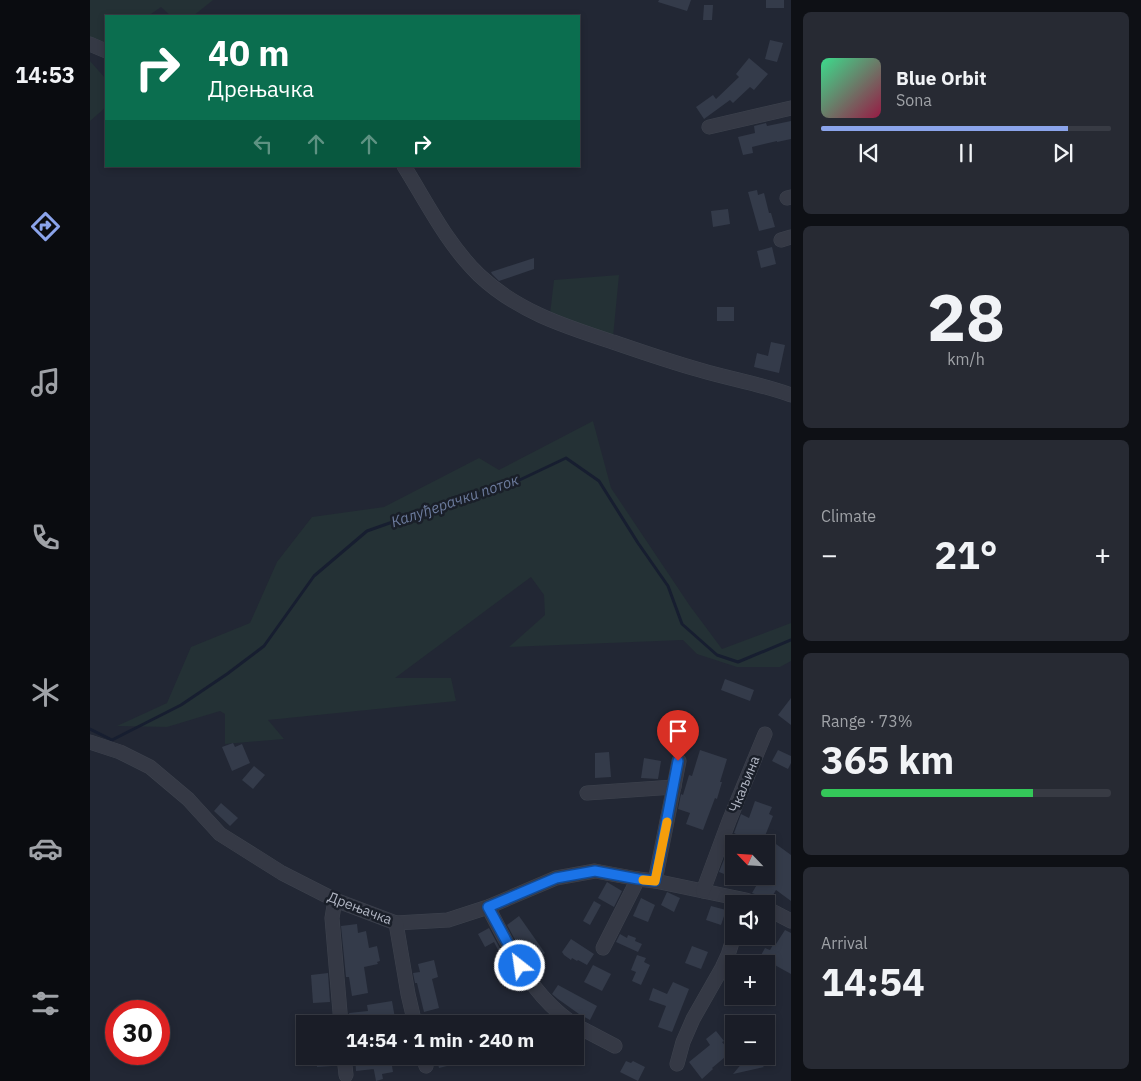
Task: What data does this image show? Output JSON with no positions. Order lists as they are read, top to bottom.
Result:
{
  "streets": {
    "street": ["Чкаљина", "Дрењачка"]
  },
  "crossings": [
    ["Чкаљина", "Дрењачка"]
  ],
  "water": ["Калуђерачки поток"],
  "north": "top left",
  "page": {
    "tabs": "14:53",
    "turn": ["40 m", "Дрењачка"],
    "song": ["Blue Orbit", "Sona"],
    "tile": [
      ["28", "km/h"],
      "Climate",
      ["Range · 73%", "365 km"],
      ["Arrival", "14:54"]
    ],
    "heat": ["−", "21°", "+"],
    "map_buttons": ["+", "−"],
    "limit": "30",
    "trip": "14:54 · 1 min · 240 m"
  }
}
